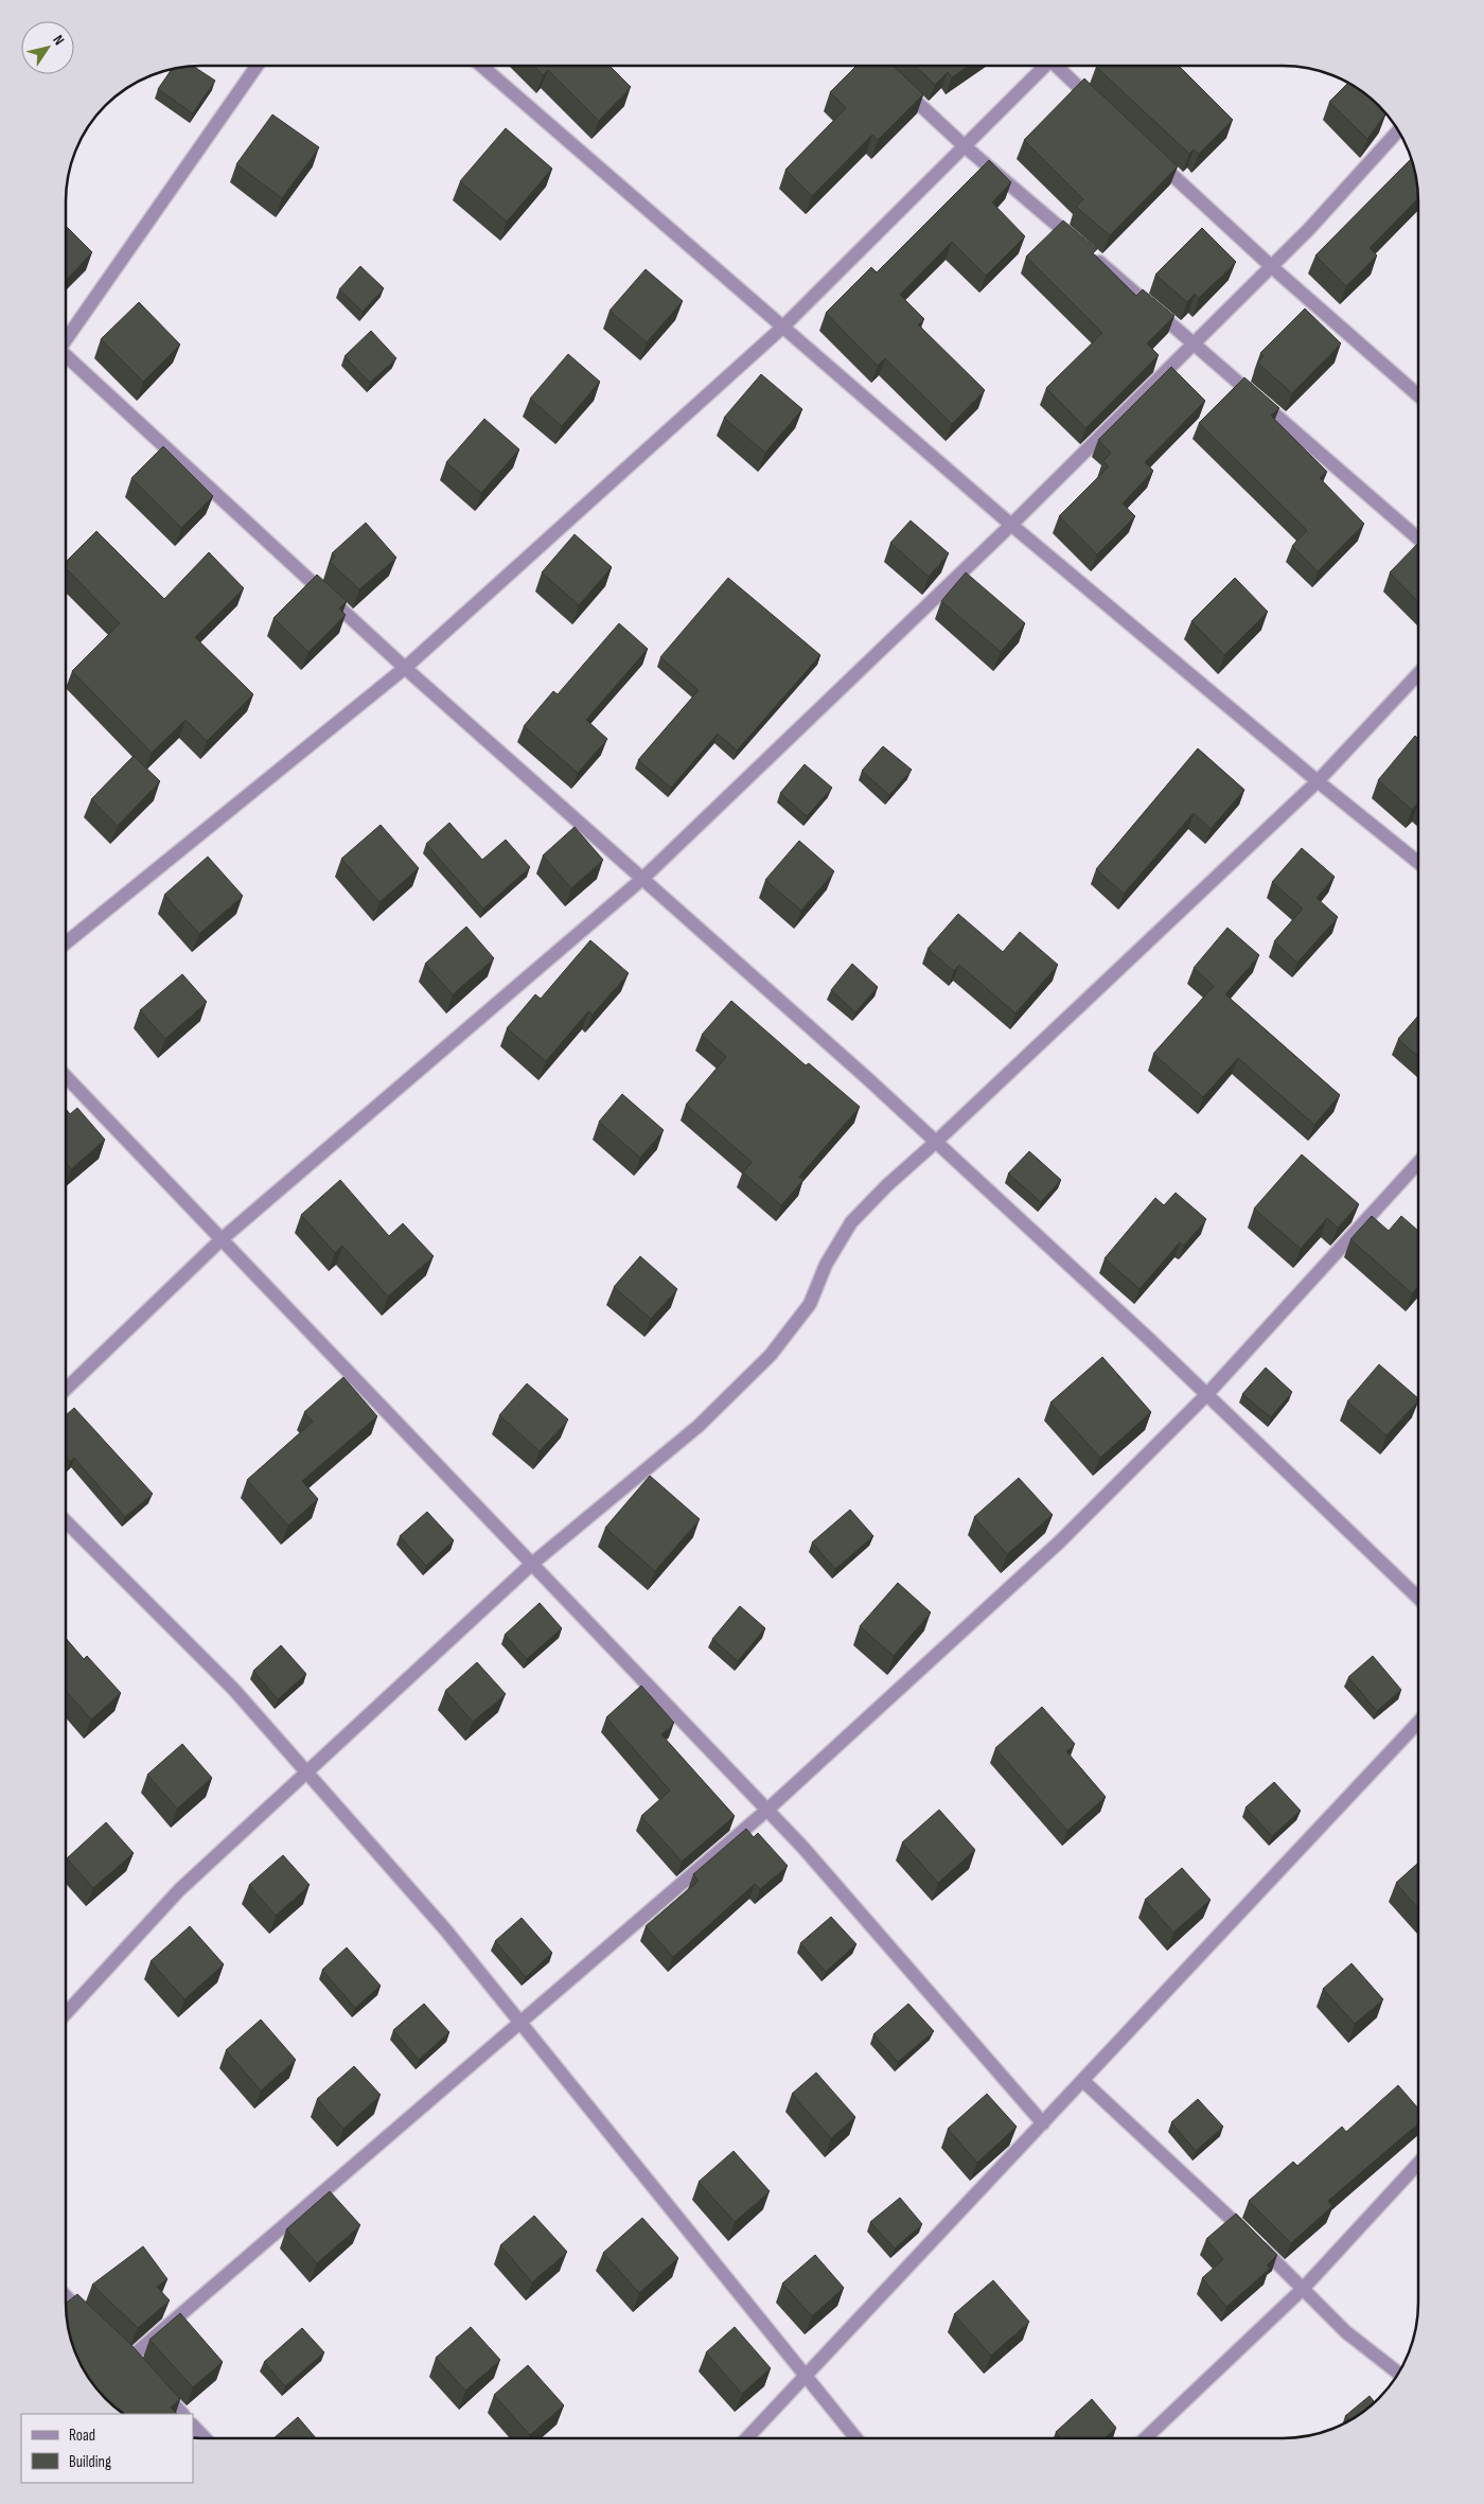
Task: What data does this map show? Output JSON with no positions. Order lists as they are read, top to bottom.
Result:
{
  "legend": ["Road", "Building"],
  "north": "top right"
}
